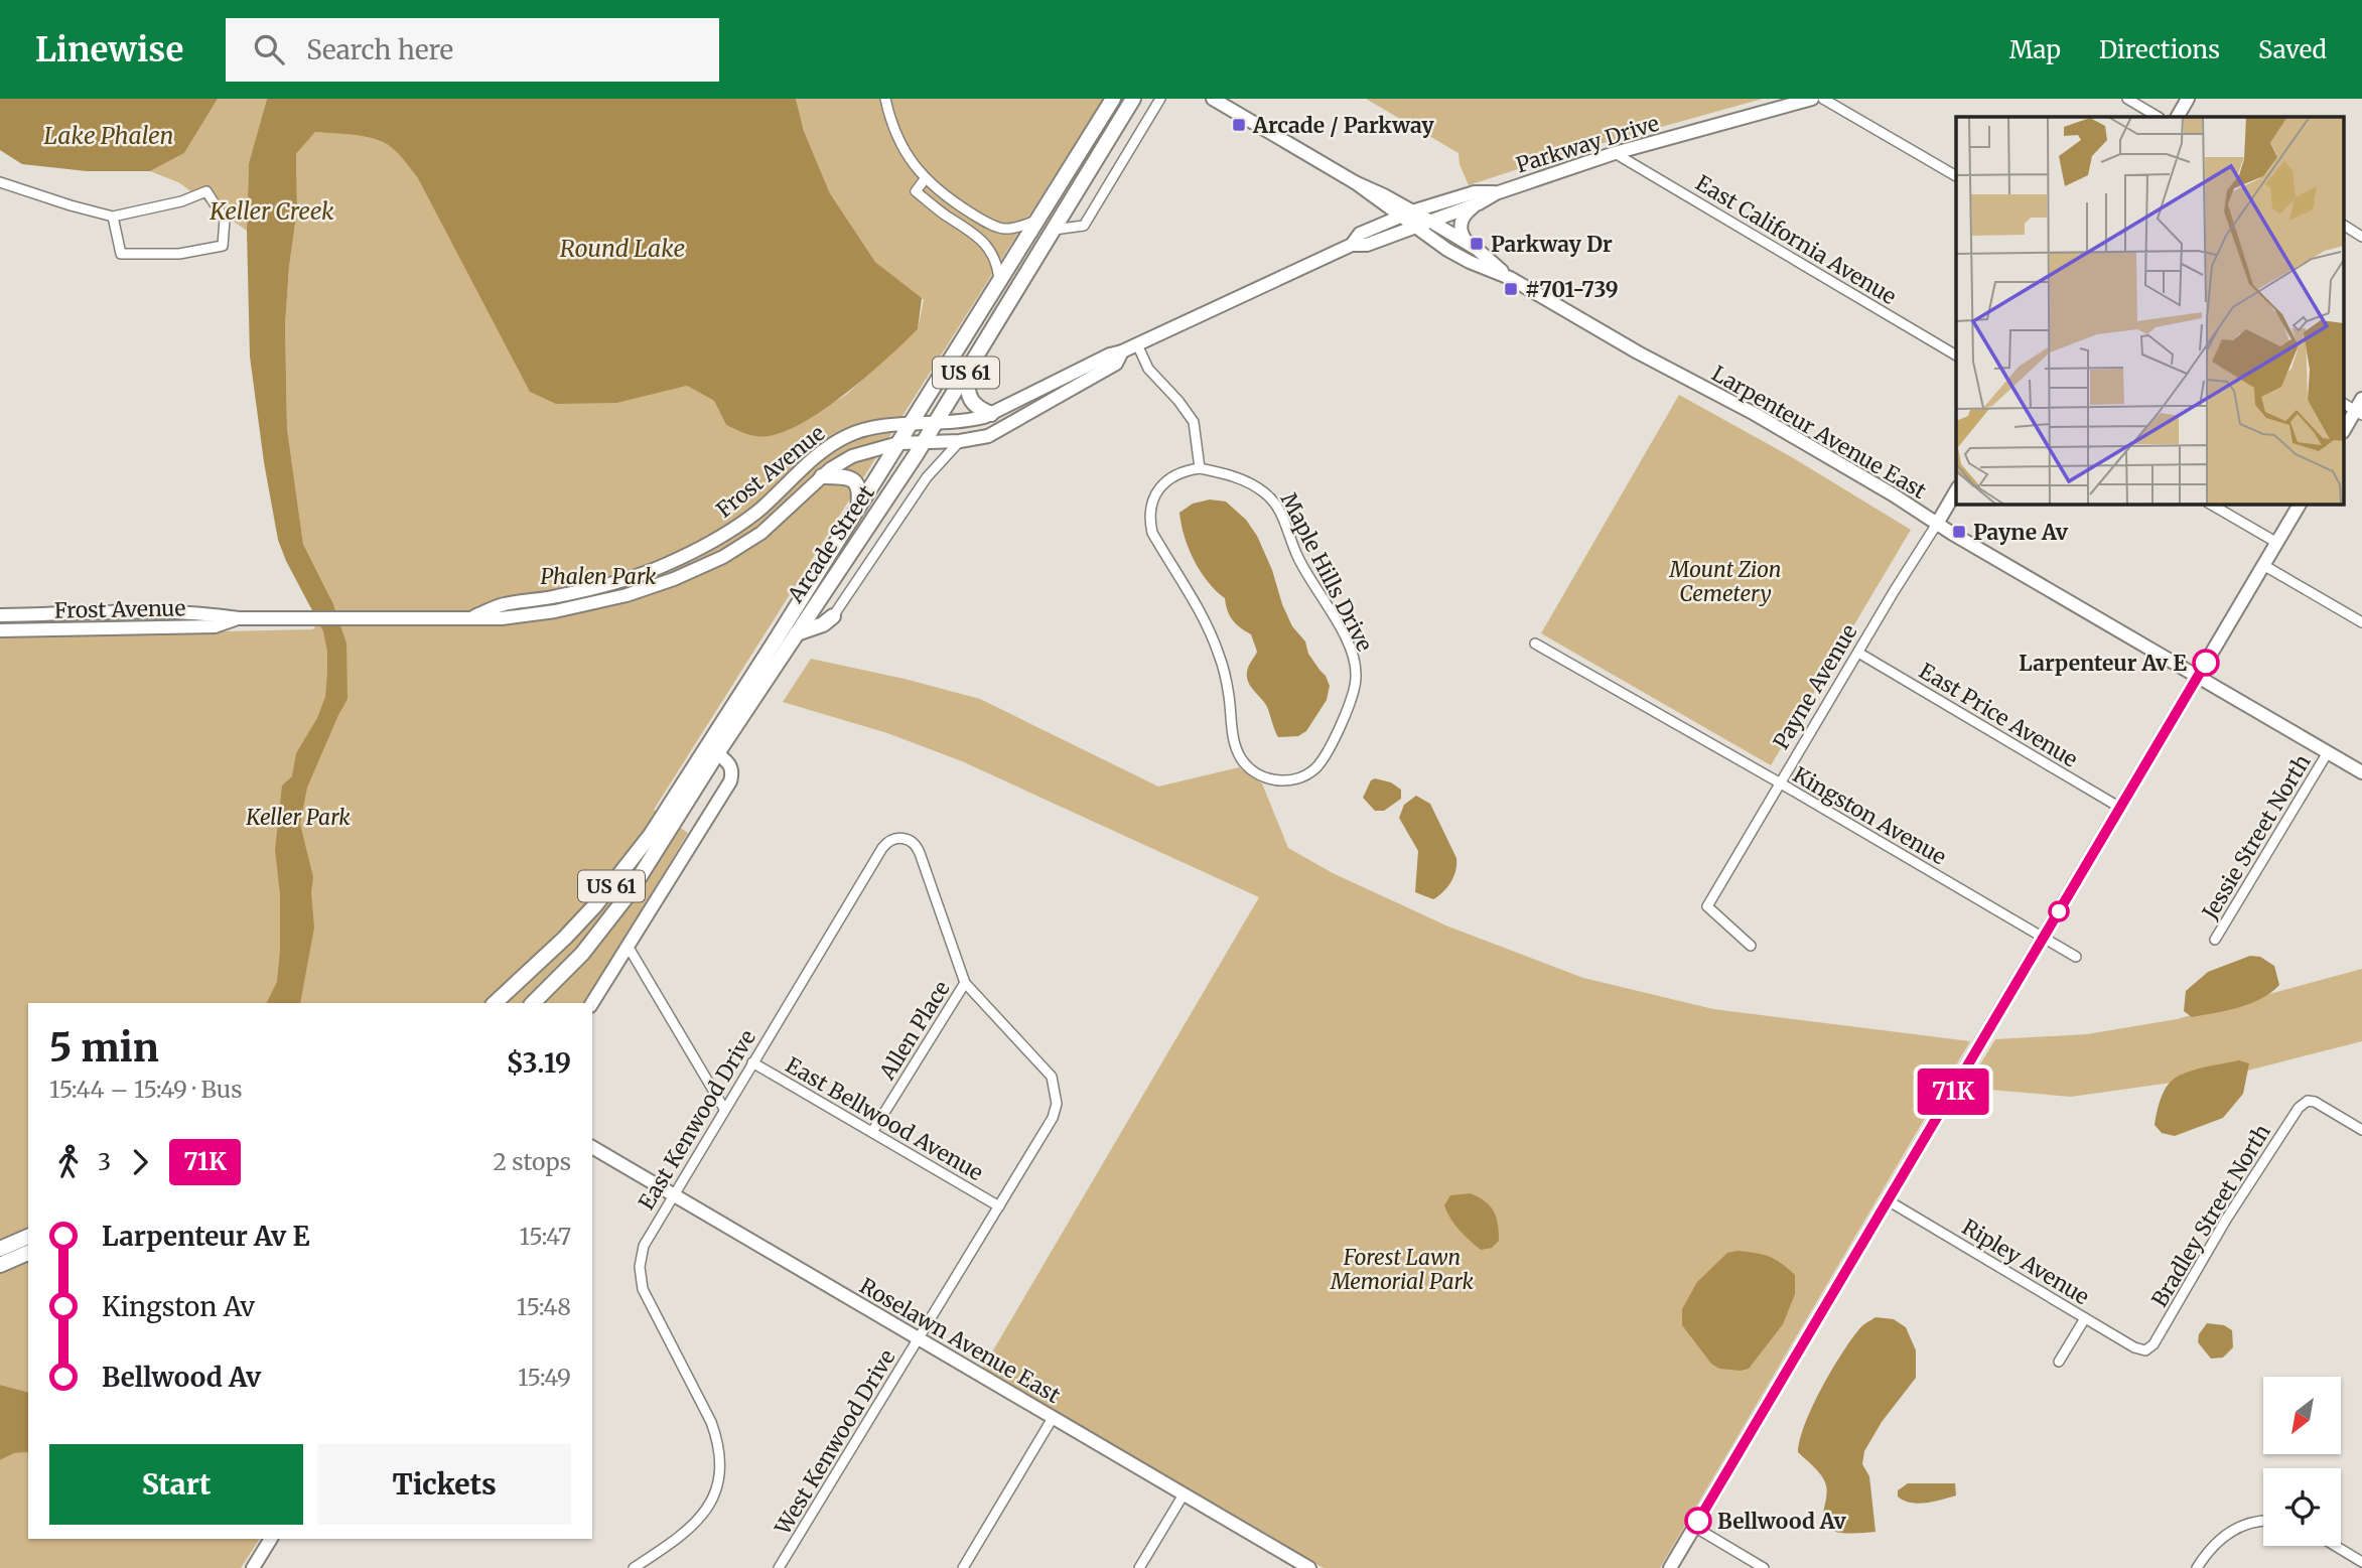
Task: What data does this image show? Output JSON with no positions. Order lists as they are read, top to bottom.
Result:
{
  "streets": {
    "main road": ["US 61", "Arcade Street"],
    "street": [
      "Parkway Drive",
      "East California Avenue",
      "Larpenteur Avenue East",
      "Frost Avenue",
      "Maple Hills Drive",
      "Payne Avenue",
      "East Price Avenue",
      "Kingston Avenue",
      "Jessie Street North",
      "Allen Place",
      "East Bellwood Avenue",
      "East Kenwood Drive",
      "Bradley Street North",
      "Ripley Avenue",
      "Roselawn Avenue East",
      "West Kenwood Drive"
    ]
  },
  "crossings": [
    ["Parkway Drive", "East California Avenue"],
    ["Parkway Drive", "Larpenteur Avenue East"],
    ["Parkway Drive", "Frost Avenue"],
    ["Parkway Drive", "Arcade Street"],
    ["US 61", "Arcade Street"],
    ["Larpenteur Avenue East", "Payne Avenue"],
    ["Larpenteur Avenue East", "Jessie Street North"],
    ["Frost Avenue", "Arcade Street"],
    ["Payne Avenue", "East Price Avenue"],
    ["Payne Avenue", "Kingston Avenue"],
    ["Allen Place", "East Bellwood Avenue"],
    ["Allen Place", "East Kenwood Drive"],
    ["Allen Place", "West Kenwood Drive"],
    ["East Bellwood Avenue", "East Kenwood Drive"],
    ["East Bellwood Avenue", "West Kenwood Drive"],
    ["East Kenwood Drive", "Roselawn Avenue East"],
    ["East Kenwood Drive", "West Kenwood Drive"],
    ["Bradley Street North", "Ripley Avenue"],
    ["Roselawn Avenue East", "West Kenwood Drive"]
  ],
  "water": ["Lake Phalen", "Keller Creek", "Round Lake"],
  "parks": [
    "Mount Zion Cemetery",
    "Phalen Park",
    "Keller Park",
    "Forest Lawn Memorial Park"
  ],
  "places": {
    "transit": [
      "Arcade / Parkway",
      "Parkway Dr",
      "#701-739",
      "Payne Av"
    ],
    "other": ["Larpenteur Av E", "Bellwood Av"]
  },
  "lines": ["bus line 71K"],
  "north": "bottom left",
  "page": {
    "header": "Linewise",
    "search": "Search here",
    "nav": ["Map", "Directions", "Saved"],
    "on_map": "71K",
    "heading": ["5 min", "15:44 – 15:49 · Bus", "$3.19"],
    "legs": ["3", "71K", "2 stops"],
    "list": [
      {
        "name": "Larpenteur Av E",
        "value": "15:47"
      },
      {
        "name": "Kingston Av",
        "value": "15:48"
      },
      {
        "name": "Bellwood Av",
        "value": "15:49"
      }
    ],
    "buttons": ["Start", "Tickets"]
  }
}
